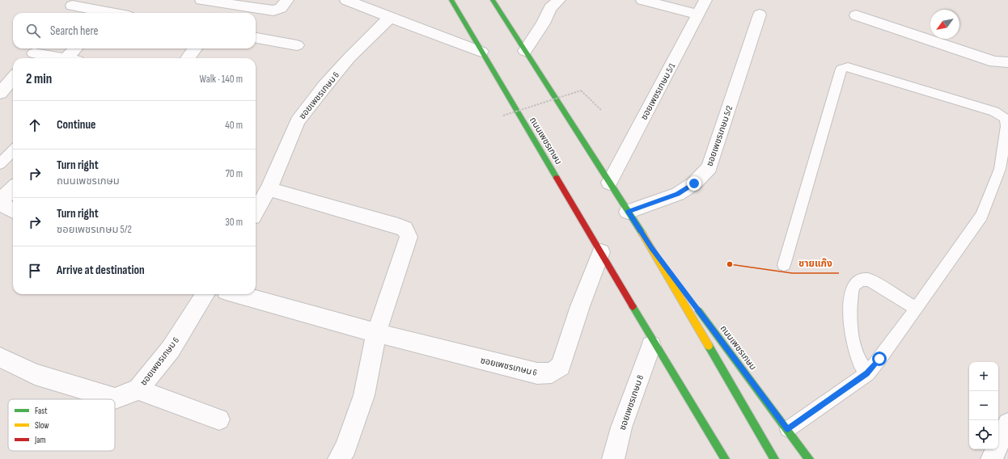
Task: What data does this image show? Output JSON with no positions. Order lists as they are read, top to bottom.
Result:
{
  "streets": {
    "main road": ["ถนนเพชรเกษม"],
    "street": [
      "ซอยเพชรเกษม 5/1",
      "ซอยเพชรเกษม 6",
      "ซอยเพชรเกษม 5/2",
      "ซอยเพชรเกษม 8"
    ]
  },
  "crossings": [
    ["ซอยเพชรเกษม 5/1", "ถนนเพชรเกษม"],
    ["ซอยเพชรเกษม 6", "ถนนเพชรเกษม"],
    ["ซอยเพชรเกษม 5/2", "ถนนเพชรเกษม"],
    ["ถนนเพชรเกษม", "ซอยเพชรเกษม 8"]
  ],
  "places": ["ชายแก๊ง"],
  "legend": ["Fast", "Slow", "Jam"],
  "north": "bottom left",
  "page": {
    "search": "Search here",
    "heading": ["2 min", "Walk · 140 m"],
    "list": [
      ["Continue", "40 m"],
      ["Turn right", "ถนนเพชรเกษม", "70 m"],
      ["Turn right", "ซอยเพชรเกษม 5/2", "30 m"],
      "Arrive at destination"
    ],
    "map_buttons": ["+", "−"]
  }
}
